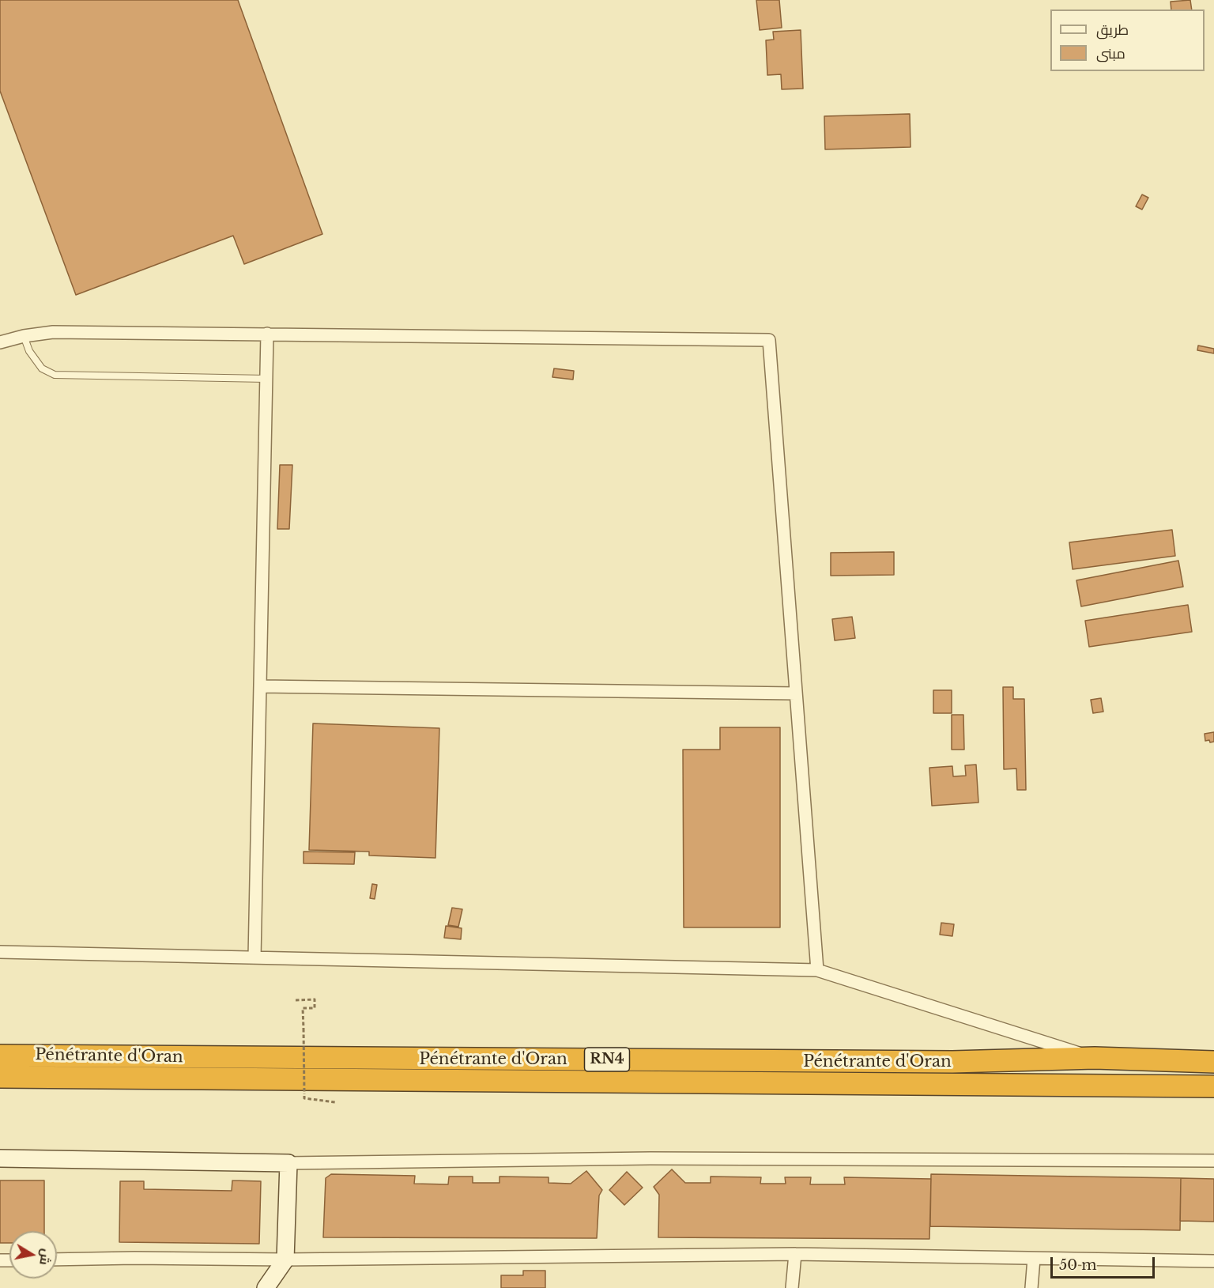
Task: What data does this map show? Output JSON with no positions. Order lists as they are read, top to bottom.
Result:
{
  "streets": {
    "highway": ["Pénétrante d'Oran", "RN4"]
  },
  "legend": ["طريق", "مبنى"],
  "scale_bar": "50 m",
  "north": "right"
}
